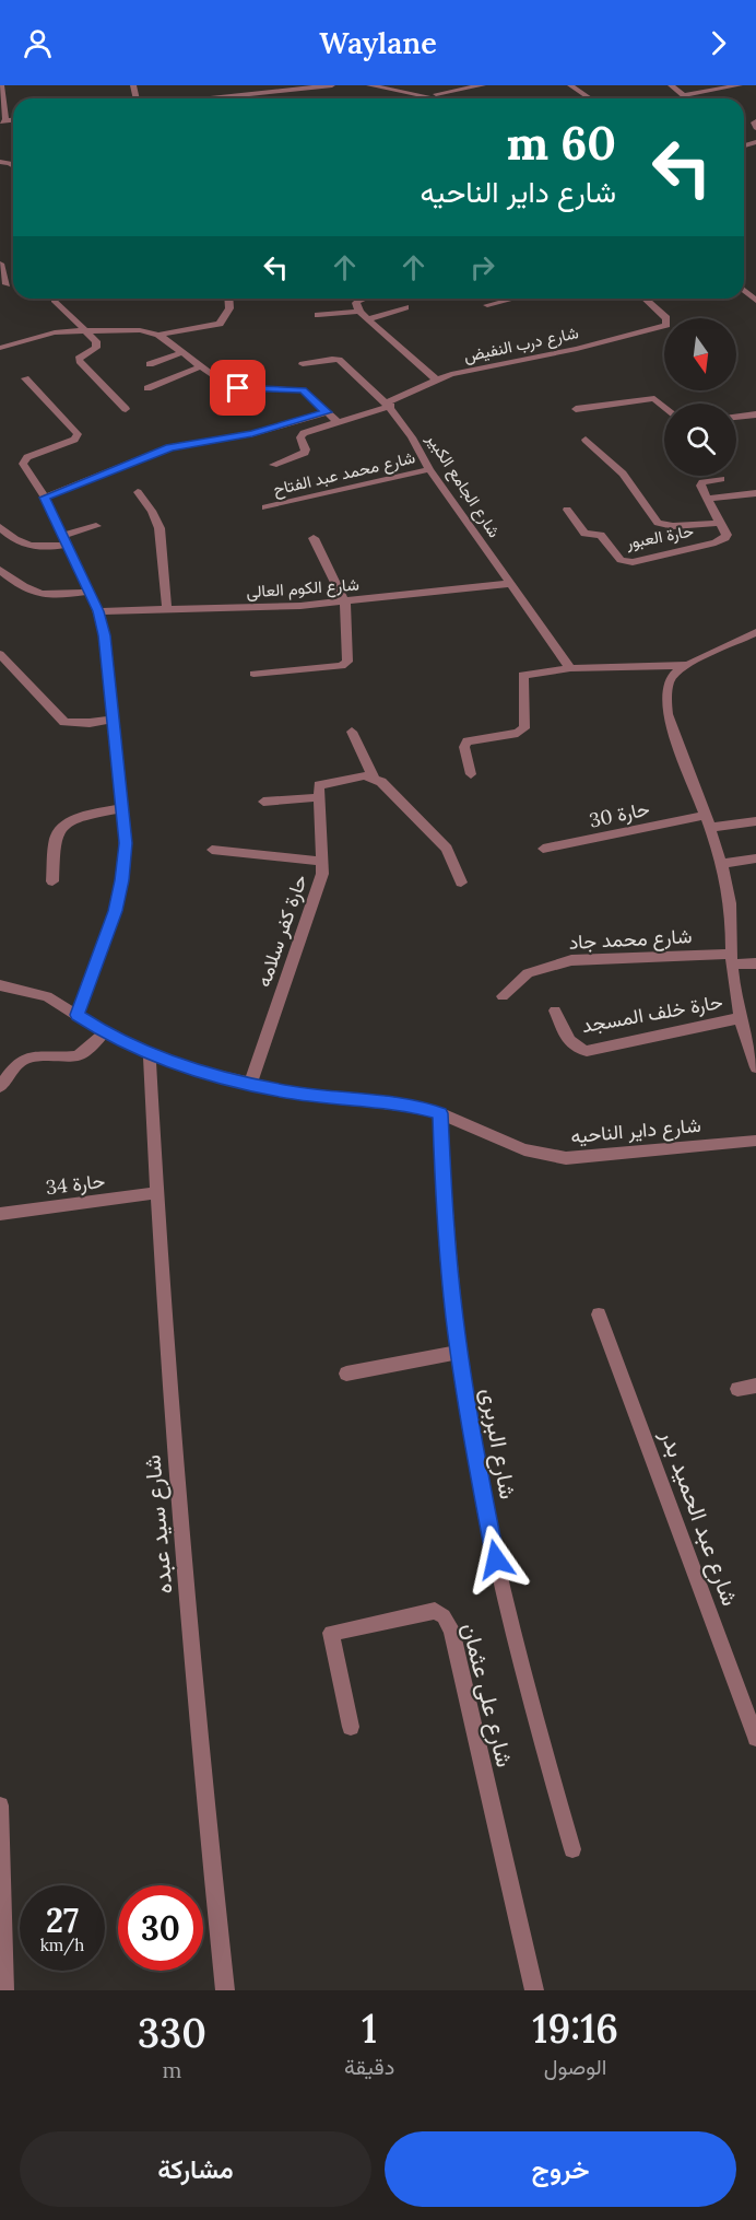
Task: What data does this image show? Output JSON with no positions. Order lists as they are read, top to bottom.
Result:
{
  "streets": {
    "street": [
      "شارع درب النفيض",
      "شارع محمد عبد الفتاح",
      "شارع الجامع الكبير",
      "حارة العبور",
      "شارع الكوم العالى",
      "حارة 30",
      "حارة كفر سلامه",
      "شارع محمد جاد",
      "حارة خلف المسجد",
      "شارع داير الناحيه",
      "حارة 34",
      "شارع البربرى",
      "شارع عبد الحميد بدر",
      "شارع سيد عبده",
      "شارع على عثمان"
    ]
  },
  "crossings": [
    ["شارع درب النفيض", "شارع الجامع الكبير"],
    ["شارع محمد عبد الفتاح", "شارع الجامع الكبير"],
    ["شارع الجامع الكبير", "شارع الكوم العالى"],
    ["حارة كفر سلامه", "شارع داير الناحيه"],
    ["شارع داير الناحيه", "شارع البربرى"],
    ["شارع داير الناحيه", "شارع سيد عبده"],
    ["حارة 34", "شارع سيد عبده"]
  ],
  "north": "bottom",
  "page": {
    "header": "Waylane",
    "turn": ["60 m", "شارع داير الناحيه"],
    "speed": "27 km/h",
    "limit": "30",
    "eta": [
      "19:16",
      "الوصول",
      "1",
      "دقيقة",
      "330",
      "m"
    ],
    "buttons": ["خروج", "مشاركة"]
  }
}
